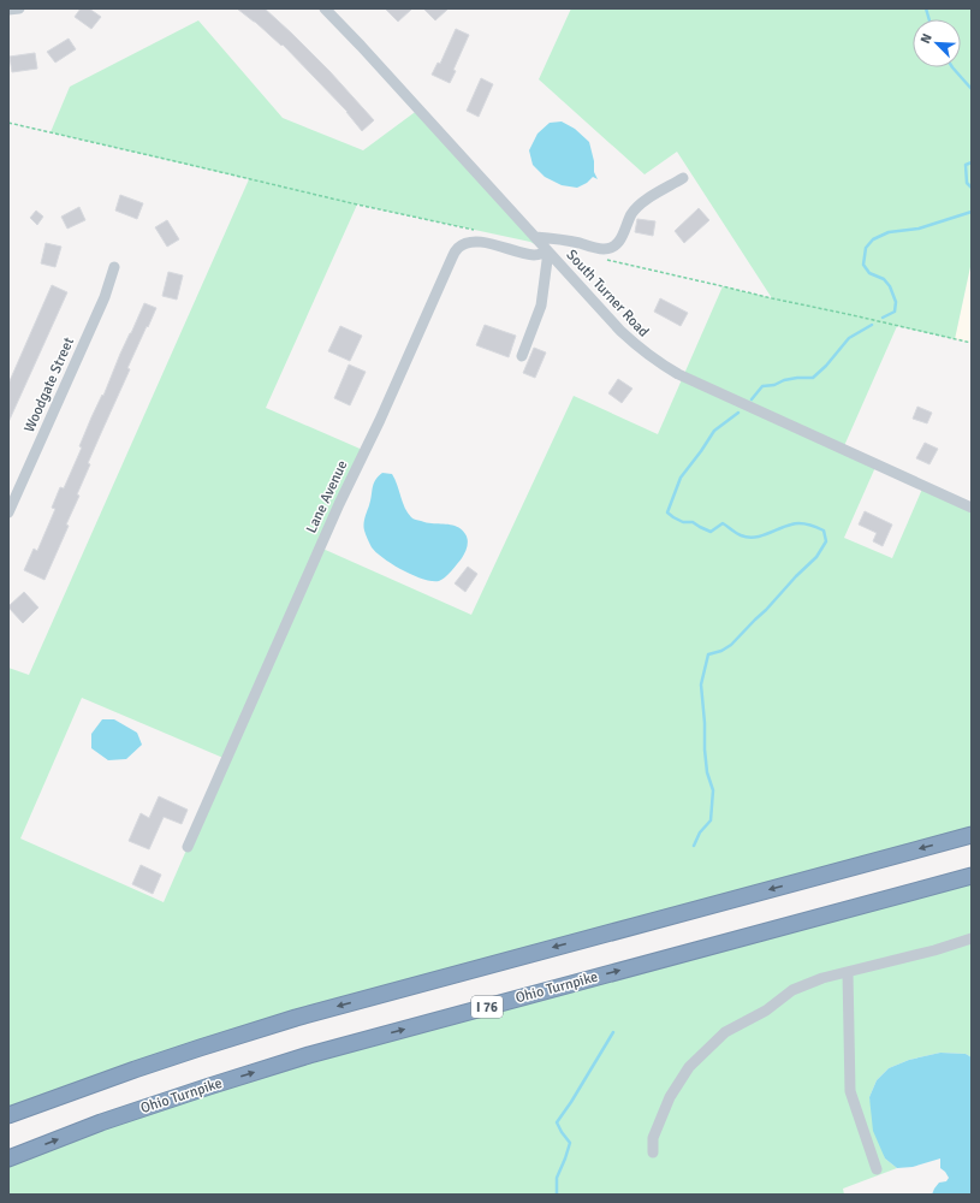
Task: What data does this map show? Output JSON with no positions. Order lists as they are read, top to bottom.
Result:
{
  "streets": {
    "highway": ["Ohio Turnpike", "I 76"],
    "street": ["South Turner Road", "Woodgate Street", "Lane Avenue"]
  },
  "crossings": [
    ["South Turner Road", "Lane Avenue"]
  ],
  "north": "top left"
}
